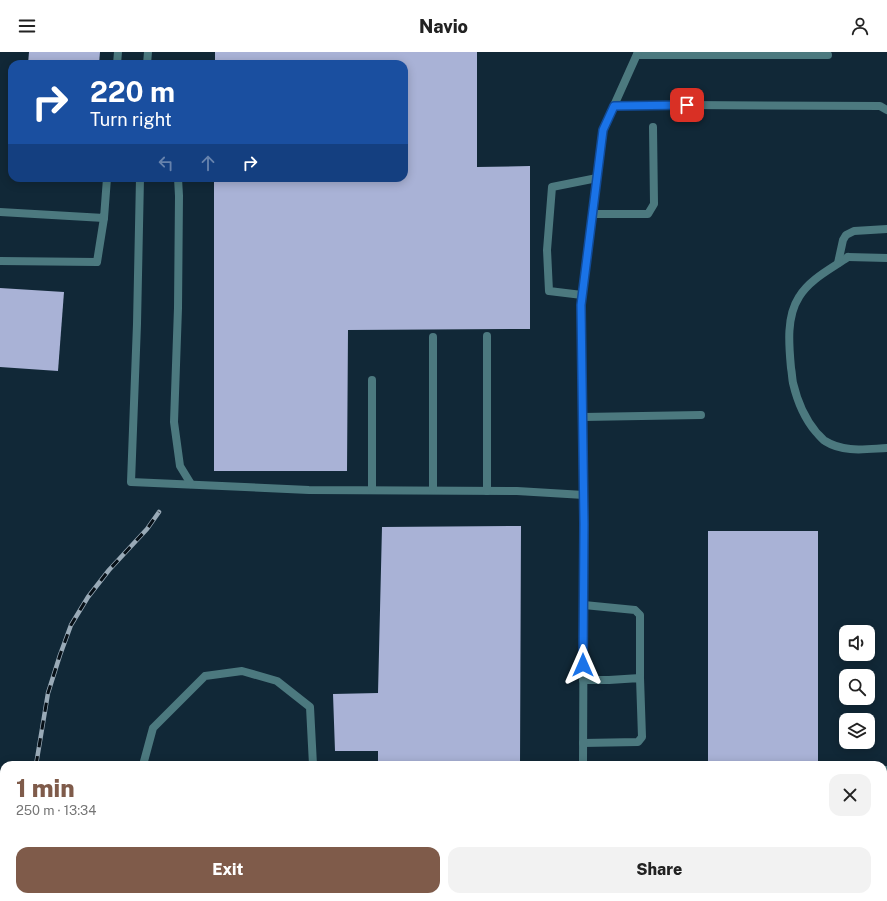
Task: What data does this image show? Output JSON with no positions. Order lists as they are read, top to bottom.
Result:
{
  "page": {
    "header": "Navio",
    "turn": ["220 m", "Turn right"],
    "heading": ["1 min", "250 m · 13:34"],
    "buttons": ["Exit", "Share"]
  }
}
